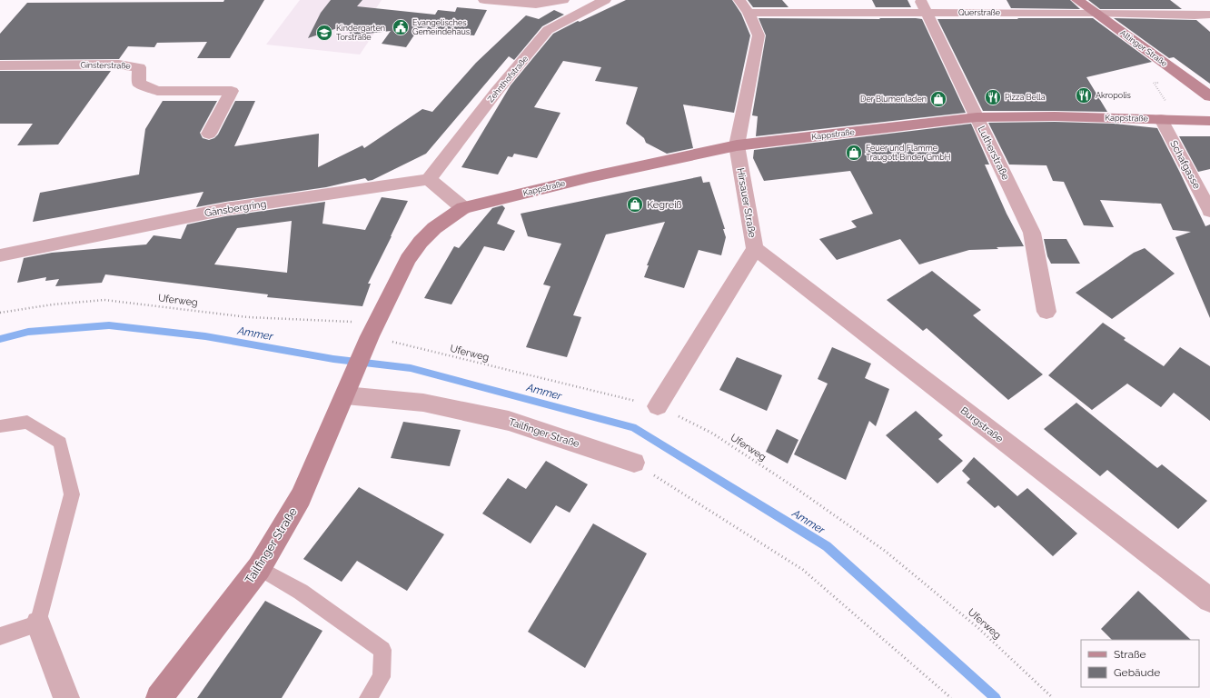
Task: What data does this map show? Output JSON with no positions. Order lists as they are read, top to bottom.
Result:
{
  "streets": {
    "street": [
      "Querstraße",
      "Altinger Straße",
      "Ginsterstraße",
      "Zehnthofstraße",
      "Kappstraße",
      "Lutherstraße",
      "Schafgasse",
      "Hirsauer Straße",
      "Gänsbergring",
      "Burgstraße",
      "Tailfinger Straße"
    ],
    "path": ["Uferweg"]
  },
  "crossings": [
    ["Querstraße", "Altinger Straße"],
    ["Querstraße", "Lutherstraße"],
    ["Querstraße", "Hirsauer Straße"],
    ["Zehnthofstraße", "Gänsbergring"],
    ["Kappstraße", "Lutherstraße"],
    ["Kappstraße", "Schafgasse"],
    ["Kappstraße", "Hirsauer Straße"],
    ["Kappstraße", "Tailfinger Straße"],
    ["Hirsauer Straße", "Uferweg"],
    ["Hirsauer Straße", "Burgstraße"],
    ["Uferweg", "Tailfinger Straße"]
  ],
  "water": ["Ammer"],
  "places": {
    "public building": ["Evangelisches Gemeindehaus"],
    "school or university": ["Kindergarten Torstraße"],
    "restaurant": ["Akropolis", "Pizza Bella"],
    "shop": ["Der Blumenladen", "Feuer und Flamme Traugott Binder GmbH", "Kegreiß"]
  },
  "legend": ["Straße", "Gebäude"]
}
